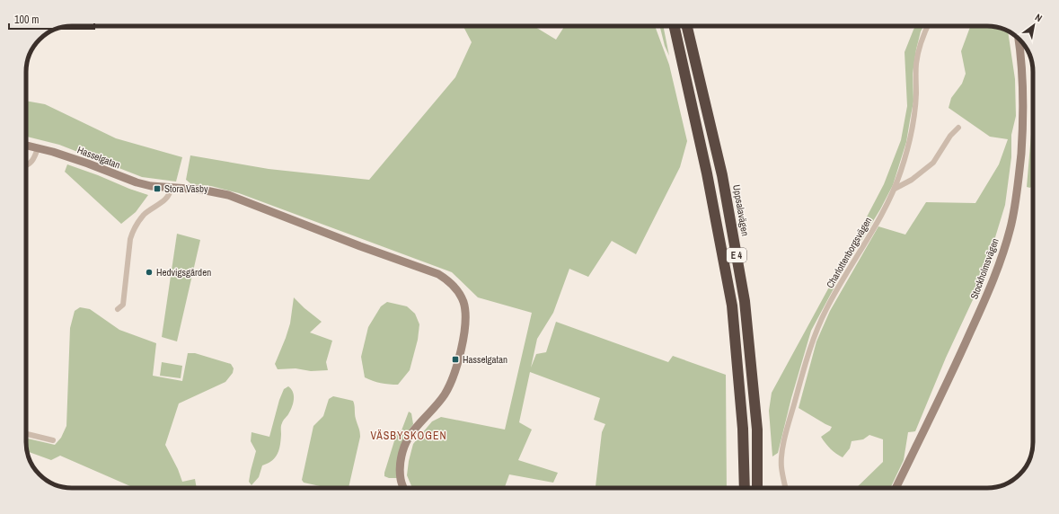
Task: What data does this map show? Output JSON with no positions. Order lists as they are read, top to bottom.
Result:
{
  "streets": {
    "highway": ["Uppsalavägen", "E 4"],
    "street": ["Hasselgatan", "Charlottenborgsvägen", "Stockholmsvägen"]
  },
  "districts": ["VÄSBYSKOGEN"],
  "places": {
    "transit": ["Stora Väsby", "Hasselgatan"],
    "other": ["Hedvigsgården"]
  },
  "scale_bar": "100 m",
  "north": "top right"
}
